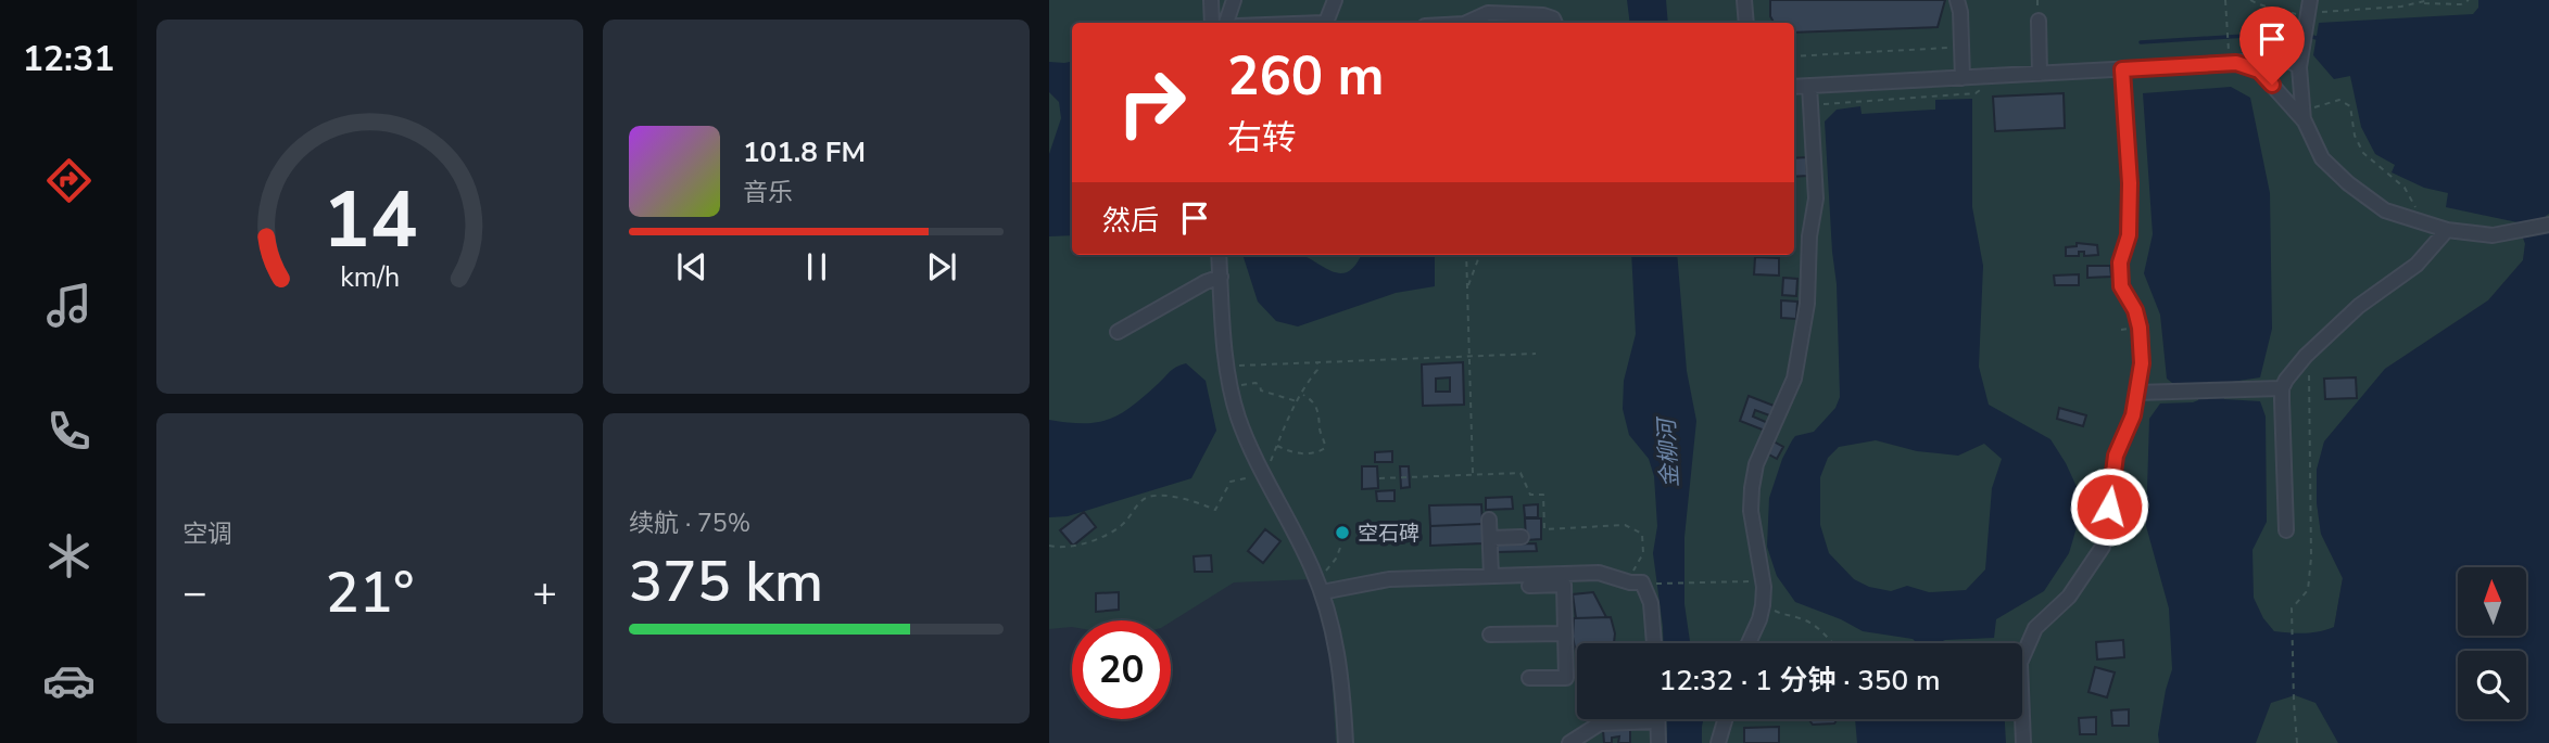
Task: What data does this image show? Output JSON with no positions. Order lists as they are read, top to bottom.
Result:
{
  "water": ["金柳河"],
  "places": ["空石碑"],
  "north": "top",
  "page": {
    "tabs": "12:31",
    "turn": ["260 m", "右转"],
    "song": ["101.8 FM", "音乐"],
    "then": "然后",
    "tile": [
      "空调",
      ["续航 · 75%", "375 km"]
    ],
    "heat": ["−", "21°", "+"],
    "limit": "20",
    "trip": "12:32 · 1 分钟 · 350 m",
    "gauge": ["14", "km/h"]
  }
}
